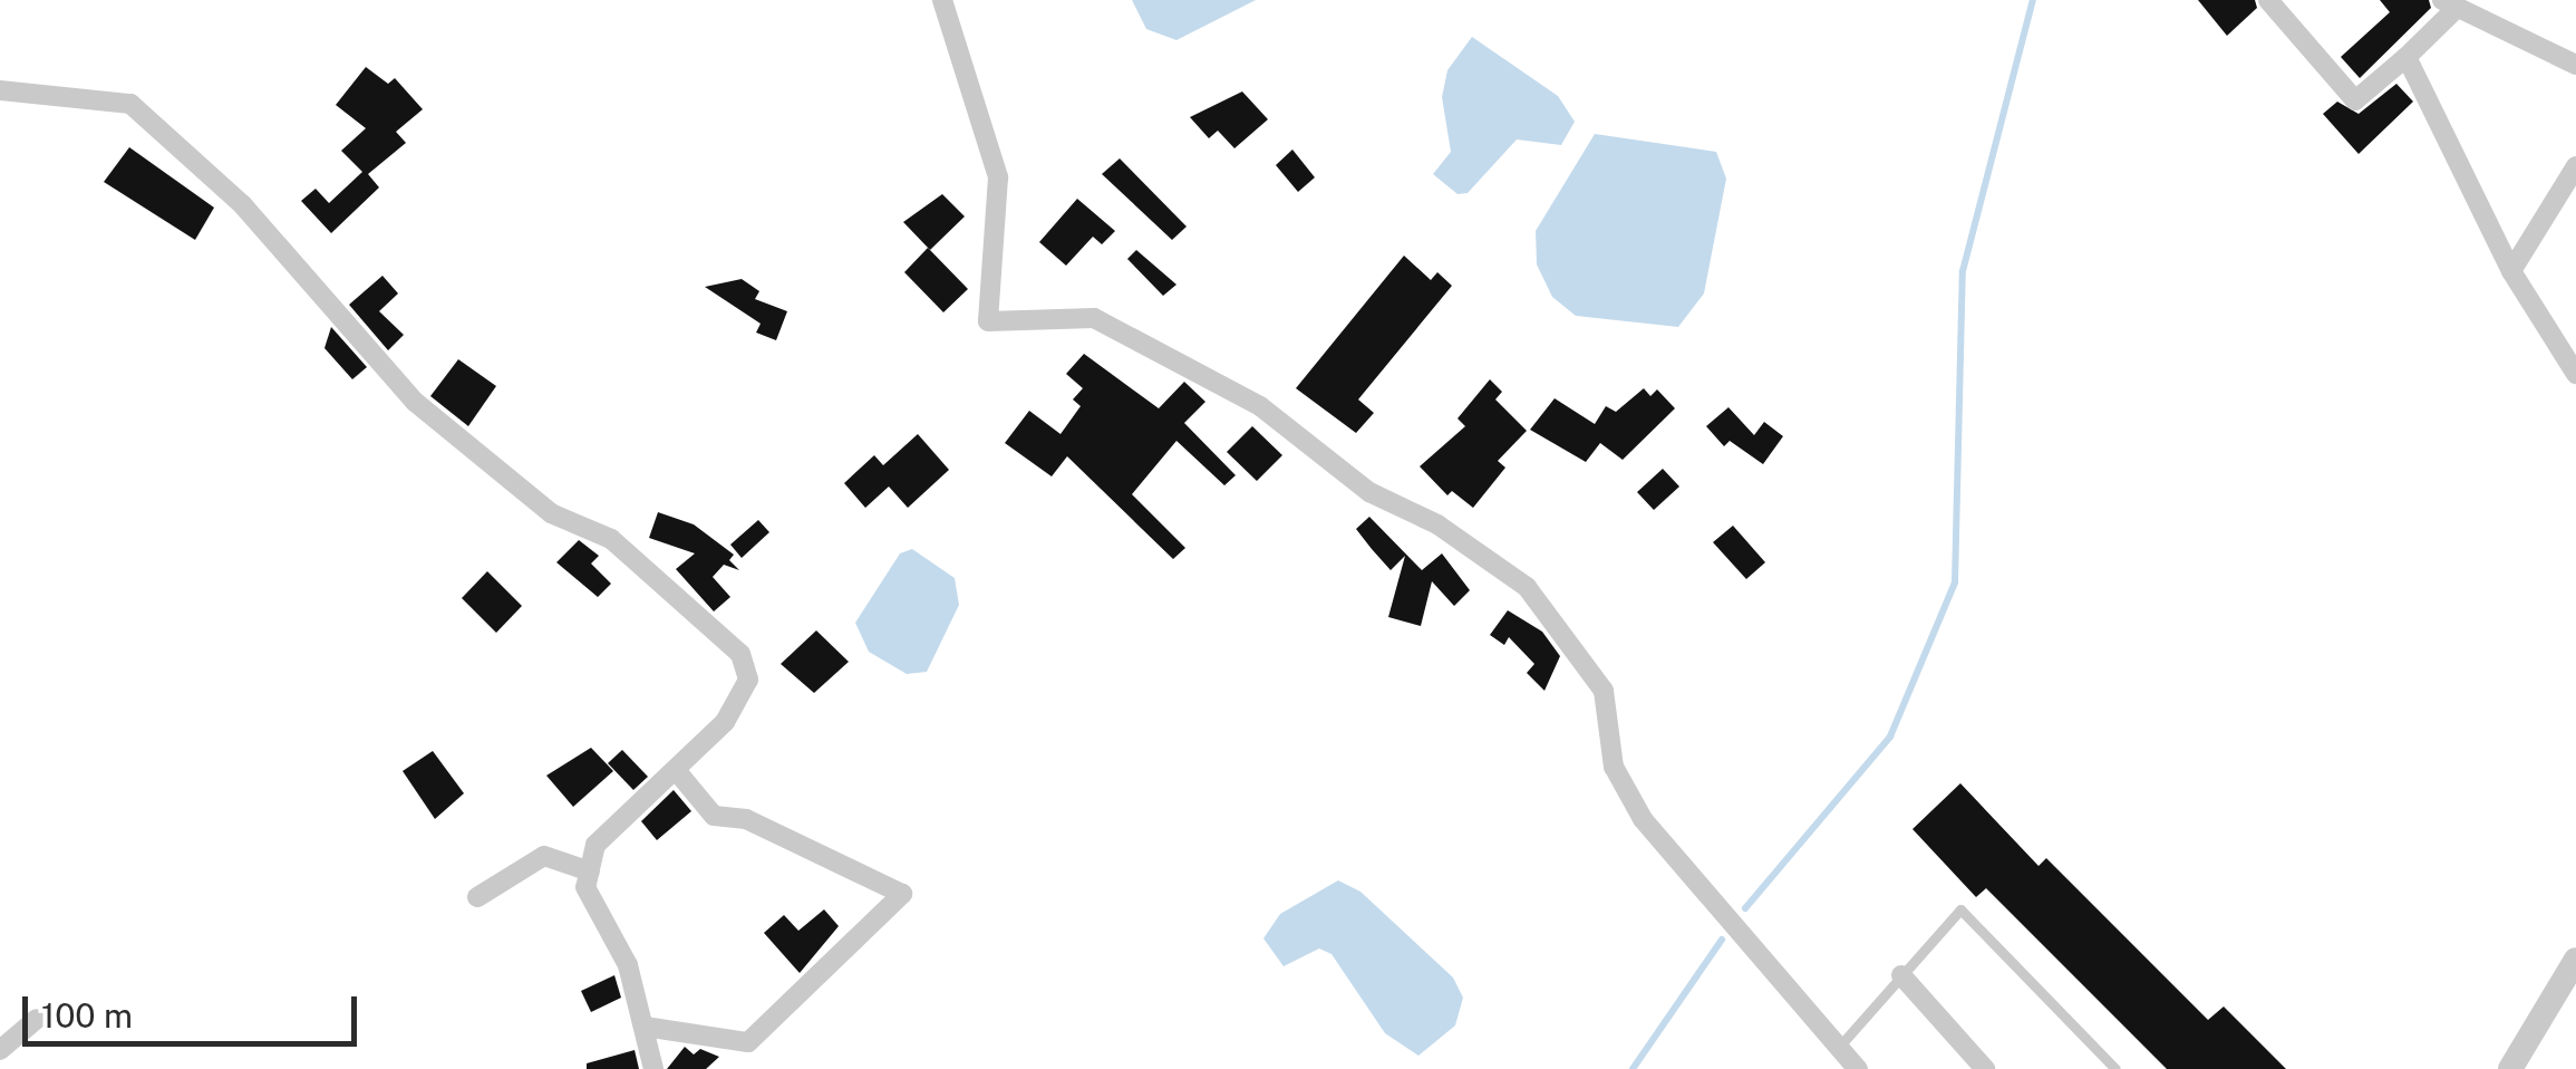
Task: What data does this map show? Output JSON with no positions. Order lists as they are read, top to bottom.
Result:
{
  "scale_bar": "100 m"
}
